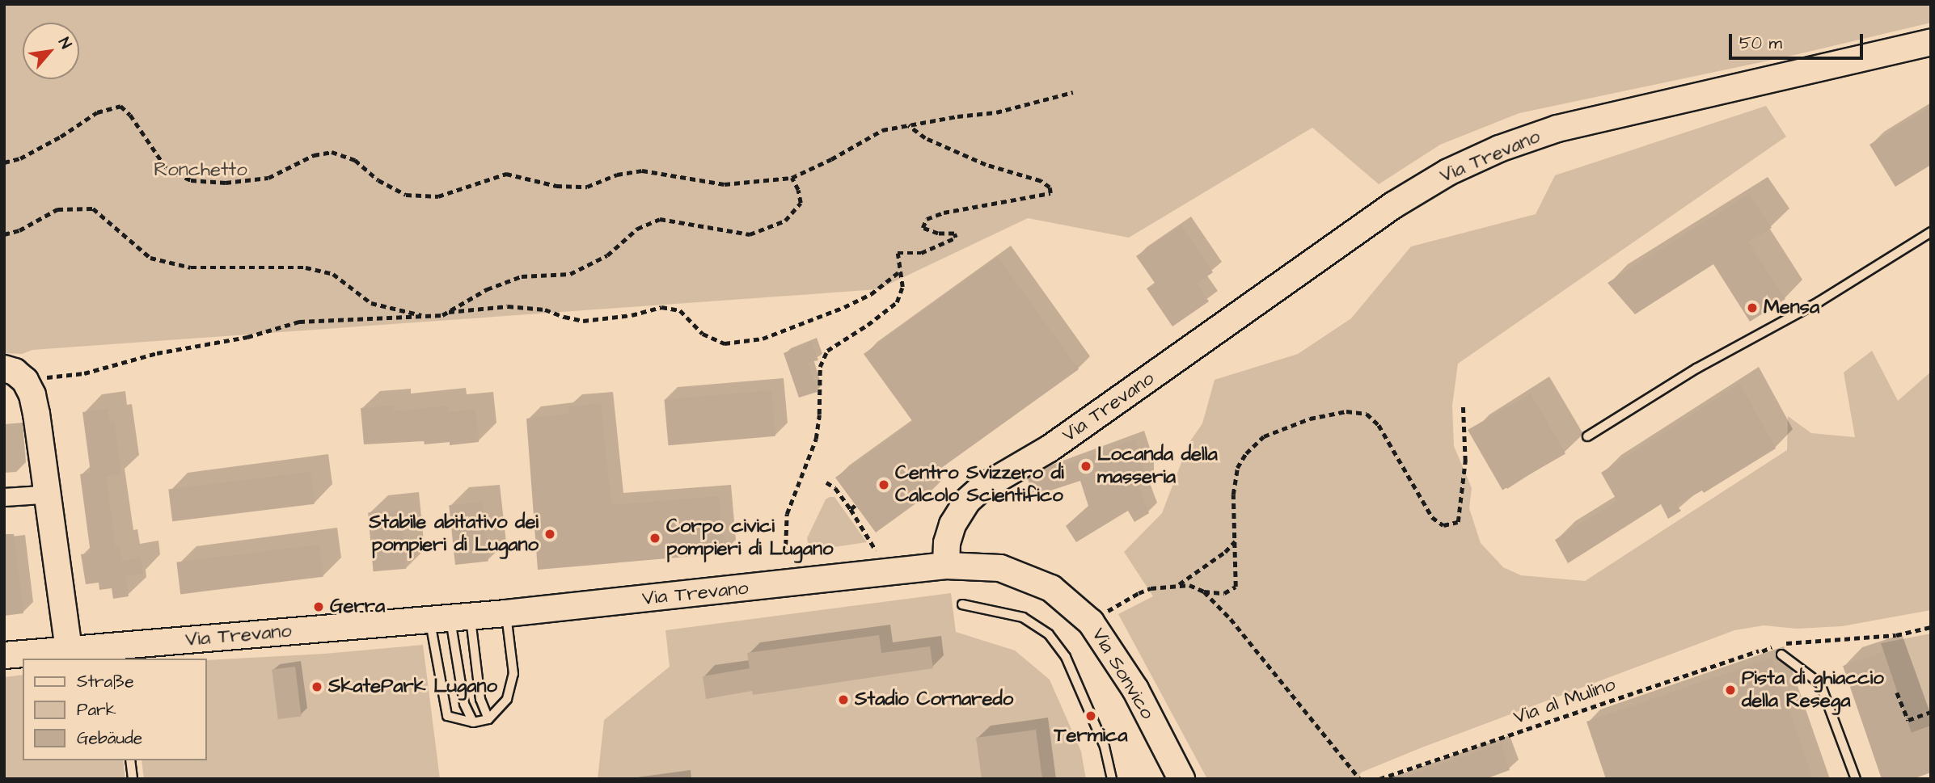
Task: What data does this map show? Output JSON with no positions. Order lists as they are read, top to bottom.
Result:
{
  "streets": {
    "main road": ["Via Trevano", "Via Sonvico"],
    "path": ["Via al Mulino"]
  },
  "crossings": [
    ["Via Trevano", "Via Sonvico"]
  ],
  "parks": ["Ronchetto"],
  "places": [
    "Mensa",
    "Locanda della masseria",
    "Centro Svizzero di Calcolo Scientifico",
    "Stabile abitativo dei pompieri di Lugano",
    "Corpo civici pompieri di Lugano",
    "Gerra",
    "SkatePark Lugano",
    "Pista di ghiaccio della Resega",
    "Stadio Cornaredo",
    "Termica"
  ],
  "legend": ["Straße", "Park", "Gebäude"],
  "scale_bar": "50 m",
  "north": "top right"
}
